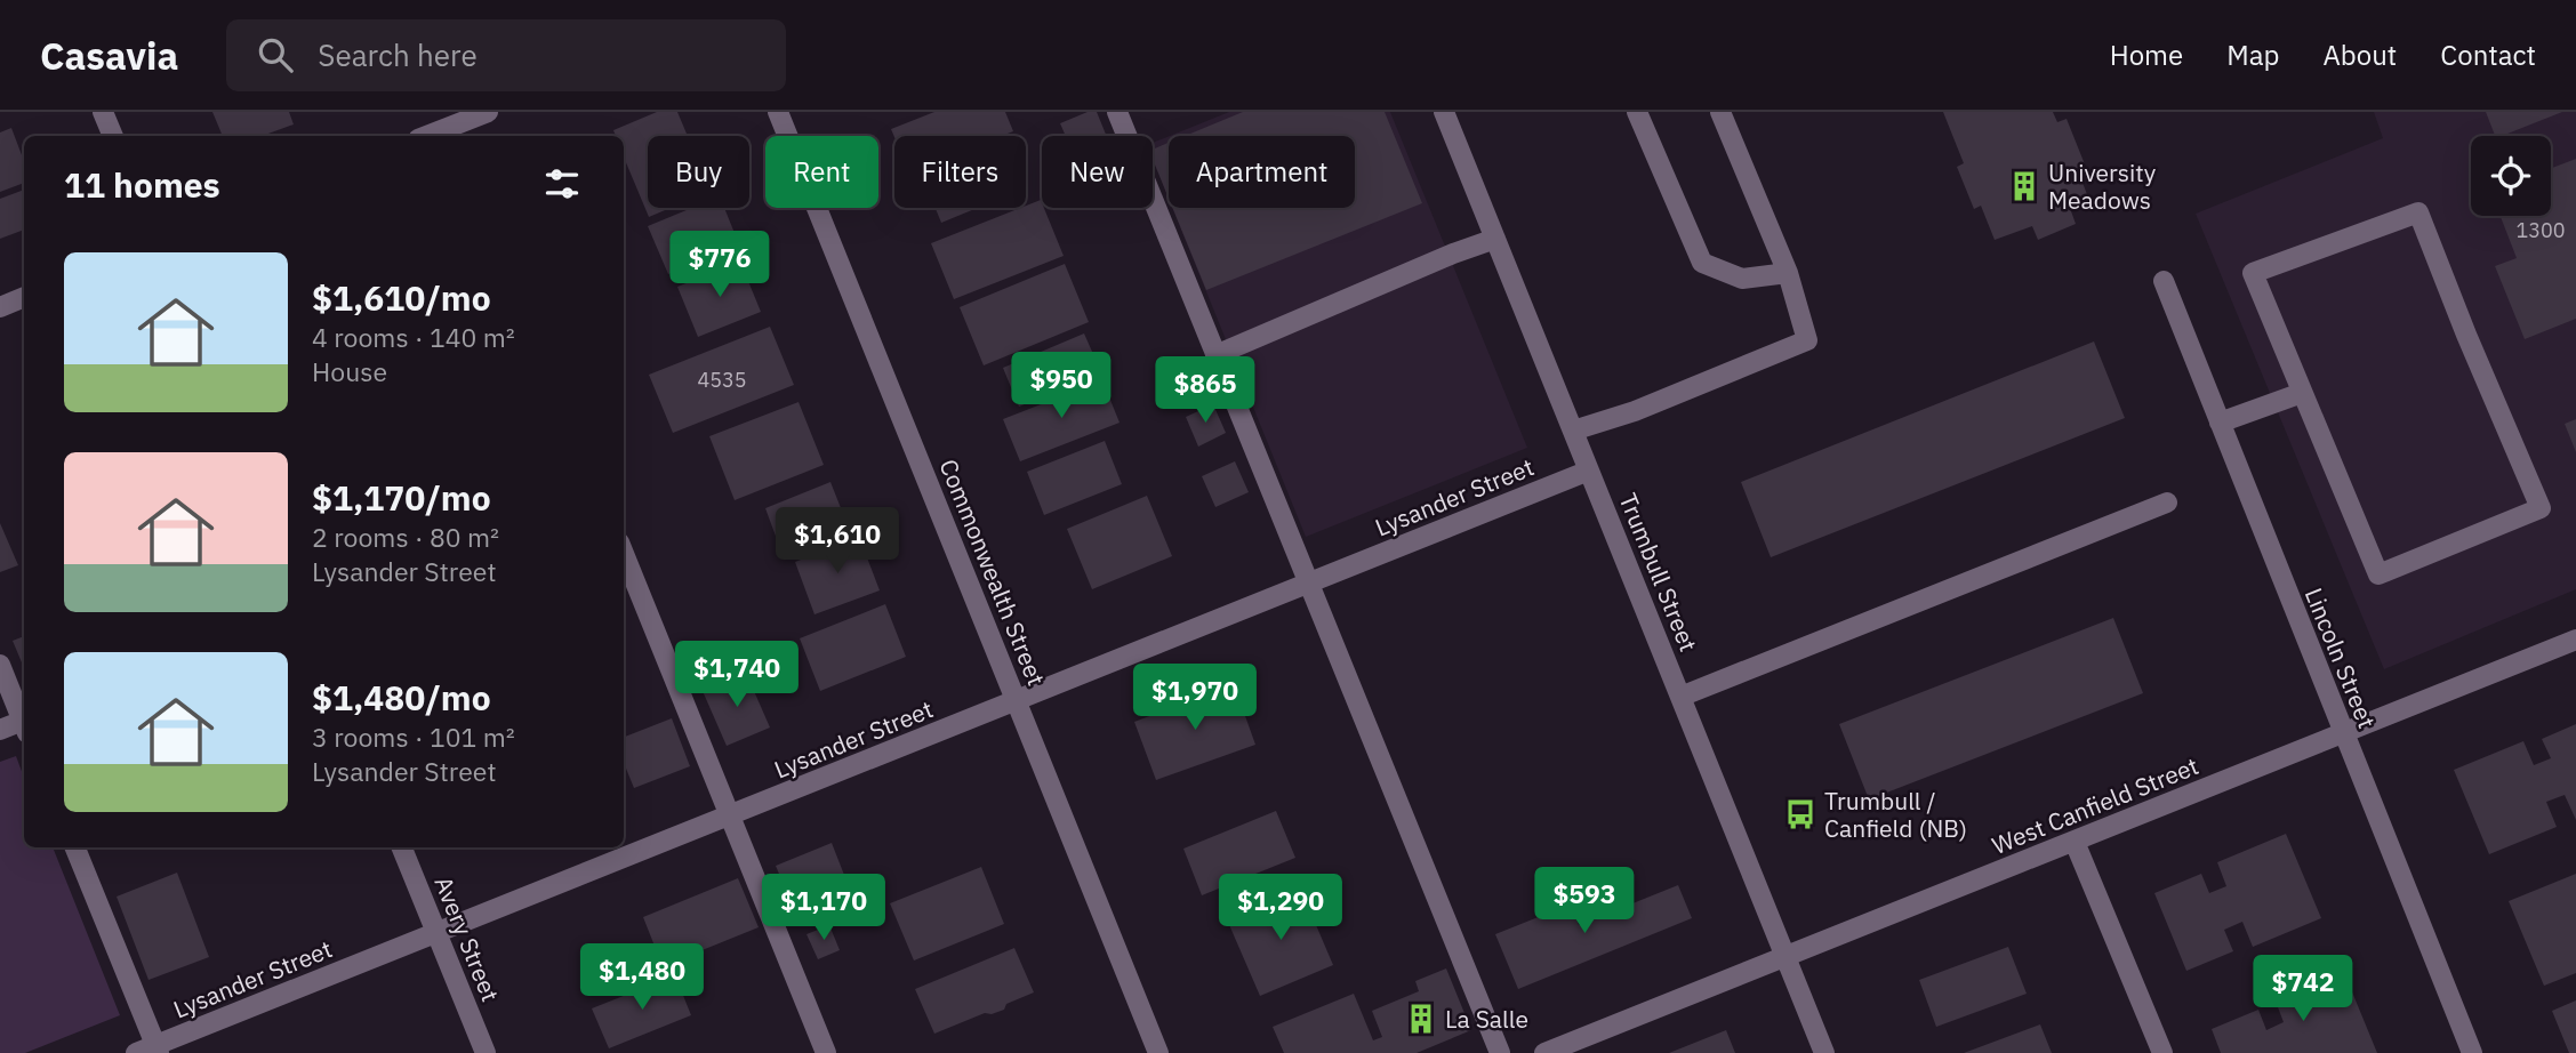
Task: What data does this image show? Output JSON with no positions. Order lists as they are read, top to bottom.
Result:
{
  "streets": {
    "street": [
      "Lysander Street",
      "Commonwealth Street",
      "Trumbull Street",
      "Lincoln Street",
      "West Canfield Street",
      "Avery Street"
    ]
  },
  "crossings": [
    ["Lysander Street", "Commonwealth Street"],
    ["Lysander Street", "Trumbull Street"],
    ["Lysander Street", "Avery Street"],
    ["Trumbull Street", "West Canfield Street"],
    ["Lincoln Street", "West Canfield Street"]
  ],
  "places": {
    "building": ["University Meadows", "La Salle"],
    "bus stop": ["Trumbull / Canfield (NB)"]
  },
  "house_numbers": ["1300", "4535"],
  "page": {
    "header": "Casavia",
    "search": "Search here",
    "nav": [
      "Home",
      "Map",
      "About",
      "Contact"
    ],
    "chip": [
      "Buy",
      "Rent",
      "Filters",
      "New",
      "Apartment"
    ],
    "heading": "11 homes",
    "price": [
      "$776",
      "$950",
      "$865",
      "$1,610",
      "$1,740",
      "$1,970",
      "$593",
      "$1,170",
      "$1,290",
      "$1,480",
      "$742"
    ],
    "list": [
      {
        "name": "$1,610/mo",
        "note": "4 rooms · 140 m² · House"
      },
      {
        "name": "$1,170/mo",
        "note": "2 rooms · 80 m² · Lysander Street"
      },
      {
        "name": "$1,480/mo",
        "note": "3 rooms · 101 m² · Lysander Street"
      }
    ]
  }
}
